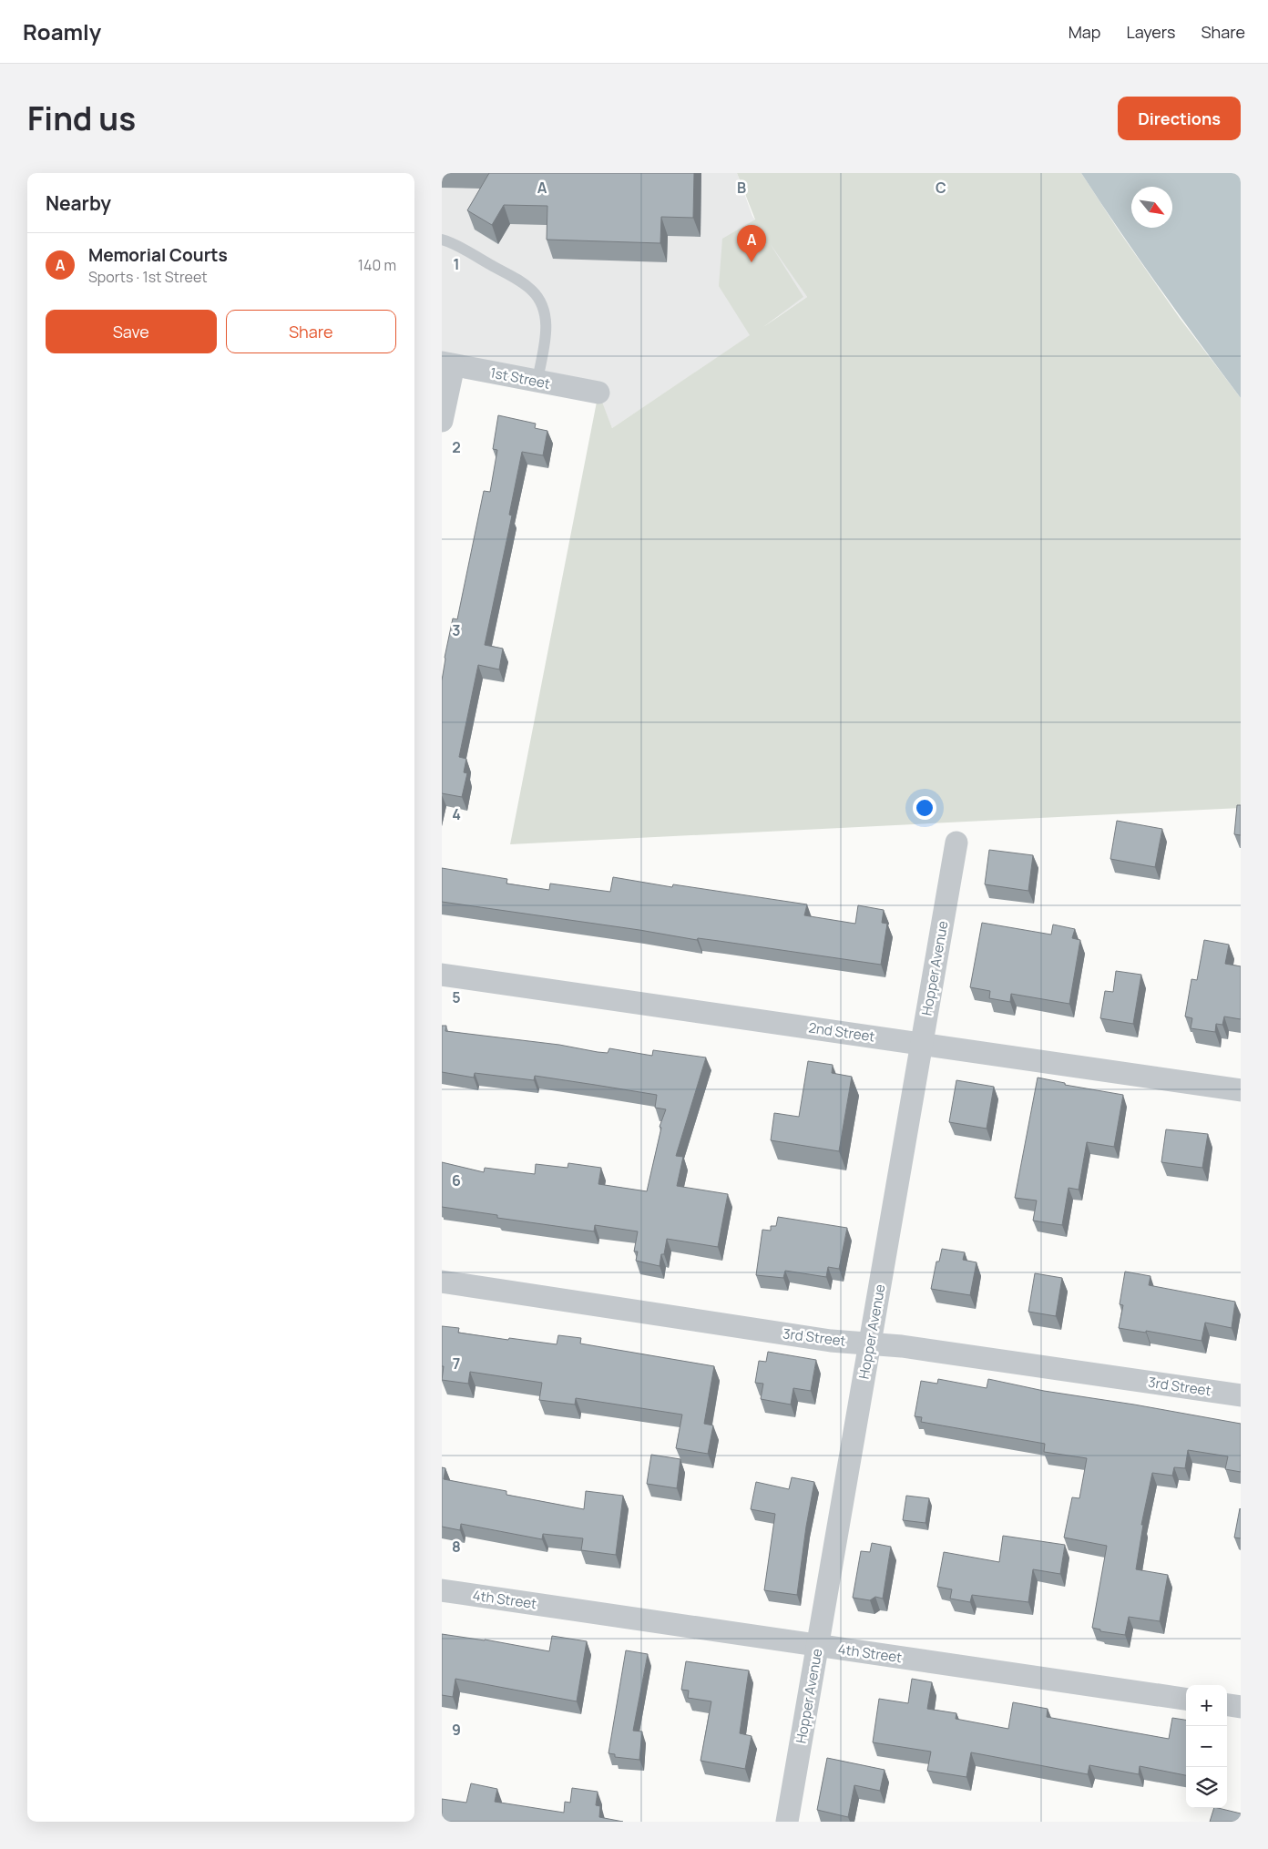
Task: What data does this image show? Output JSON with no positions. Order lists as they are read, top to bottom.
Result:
{
  "streets": {
    "street": [
      "1st Street",
      "Hopper Avenue",
      "2nd Street",
      "3rd Street",
      "4th Street"
    ]
  },
  "crossings": [
    ["Hopper Avenue", "2nd Street"],
    ["Hopper Avenue", "3rd Street"],
    ["Hopper Avenue", "4th Street"]
  ],
  "north": "bottom right",
  "page": {
    "header": "Roamly",
    "nav": ["Map", "Layers", "Share"],
    "title": "Find us",
    "buttons": [
      "Directions",
      ["Save", "Share"]
    ],
    "heading": "Nearby",
    "pins": "A",
    "list": [
      {
        "mark": "A",
        "name": "Memorial Courts",
        "note": "Sports · 1st Street",
        "value": "140 m"
      }
    ],
    "map_buttons": ["+", "−"]
  },
  "grid": {
    "columns": ["A", "B", "C"],
    "rows": [
      "1",
      "2",
      "3",
      "4",
      "5",
      "6",
      "7",
      "8",
      "9"
    ]
  }
}
